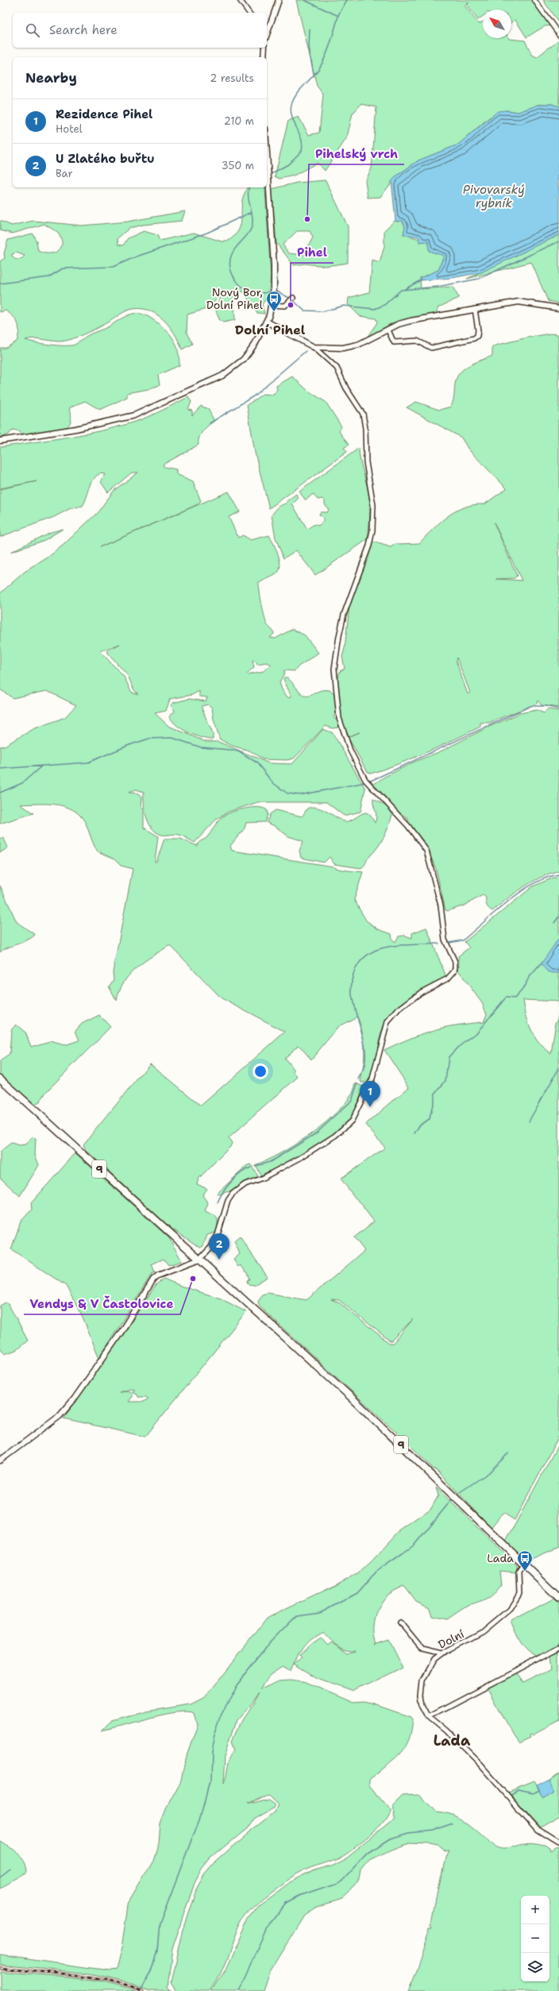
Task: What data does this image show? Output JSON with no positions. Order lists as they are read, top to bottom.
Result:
{
  "streets": {
    "main road": ["9"],
    "street": ["Dolní"]
  },
  "crossings": [
    ["9", "Dolní"]
  ],
  "districts": ["Dolní Pihel", "Lada"],
  "water": ["Pivovarský rybník"],
  "places": {
    "other": ["Pihelský vrch", "Pihel", "Vendys & V Častolovice"],
    "bus stop": ["Nový Bor, Dolní Pihel", "Lada"]
  },
  "north": "top left",
  "page": {
    "search": "Search here",
    "heading": ["Nearby", "2 results"],
    "list": [
      {
        "mark": "1",
        "name": "Rezidence Pihel",
        "note": "Hotel",
        "value": "210 m"
      },
      {
        "mark": "2",
        "name": "U Zlatého buřtu",
        "note": "Bar",
        "value": "350 m"
      }
    ],
    "pins": ["1", "2"],
    "map_buttons": ["+", "−"]
  }
}
